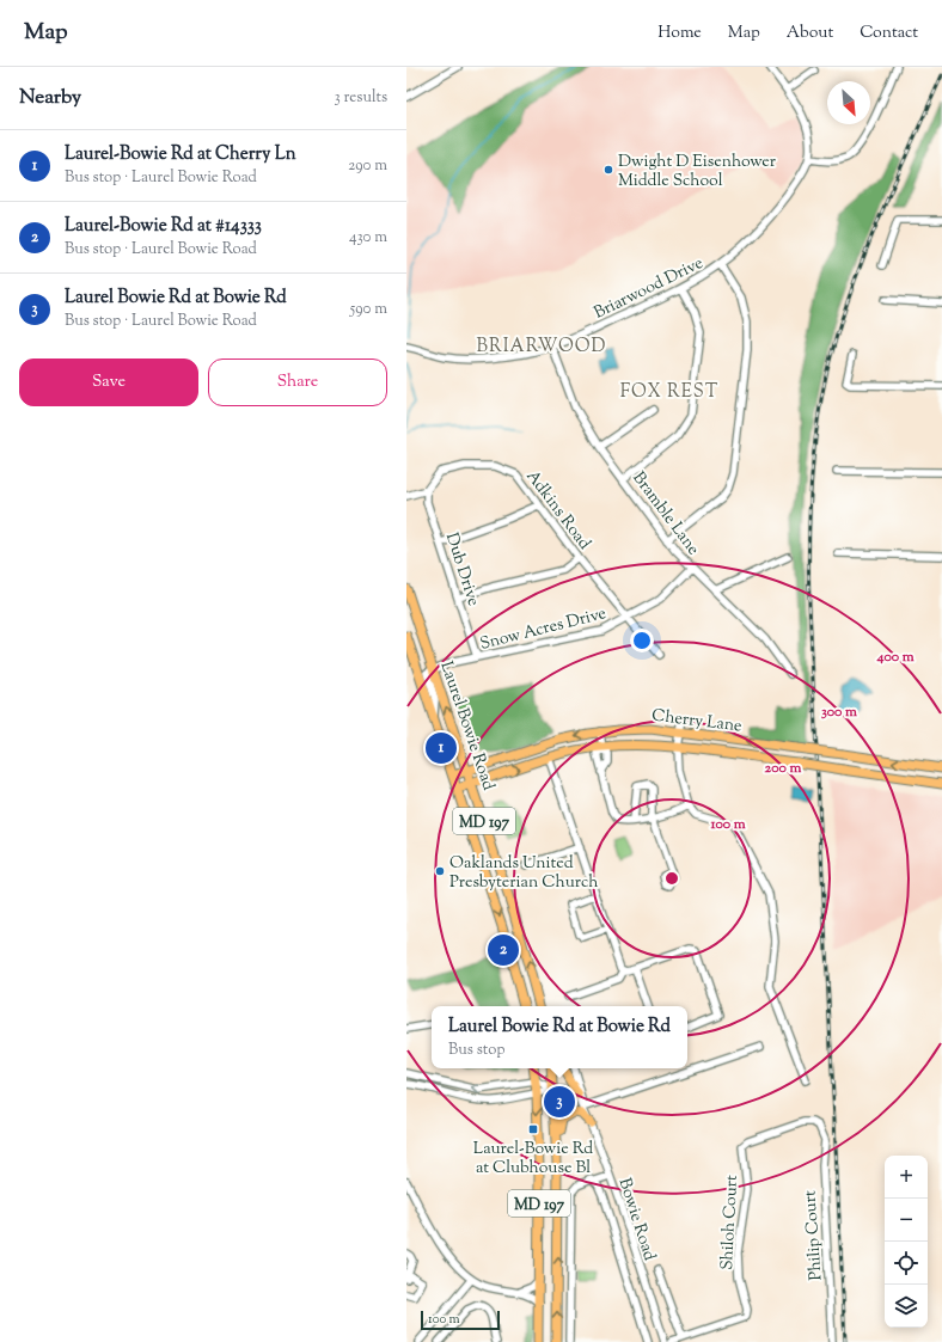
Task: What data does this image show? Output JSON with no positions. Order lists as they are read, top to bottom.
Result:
{
  "streets": {
    "main road": ["Cherry Lane", "Laurel Bowie Road", "MD 197"],
    "street": [
      "Briarwood Drive",
      "Adkins Road",
      "Bramble Lane",
      "Dub Drive",
      "Snow Acres Drive",
      "Bowie Road",
      "Shiloh Court",
      "Philip Court"
    ]
  },
  "crossings": [
    ["Briarwood Drive", "Bramble Lane"],
    ["Adkins Road", "Dub Drive"],
    ["Adkins Road", "Snow Acres Drive"],
    ["Bramble Lane", "Snow Acres Drive"],
    ["Dub Drive", "Snow Acres Drive"],
    ["Snow Acres Drive", "Laurel Bowie Road"],
    ["Cherry Lane", "Laurel Bowie Road"],
    ["Shiloh Court", "Philip Court"]
  ],
  "districts": ["BRIARWOOD", "FOX REST"],
  "places": {
    "other": ["Dwight D Eisenhower Middle School", "Oaklands United Presbyterian Church"],
    "transit": ["Laurel-Bowie Rd at Clubhouse Bl"]
  },
  "scale_bar": "100 m",
  "north": "bottom right",
  "page": {
    "header": "Map",
    "nav": [
      "Home",
      "Map",
      "About",
      "Contact"
    ],
    "heading": ["Nearby", "3 results"],
    "list": [
      {
        "mark": "1",
        "name": "Laurel-Bowie Rd at Cherry Ln",
        "note": "Bus stop · Laurel Bowie Road",
        "value": "290 m"
      },
      {
        "mark": "2",
        "name": "Laurel-Bowie Rd at #14333",
        "note": "Bus stop · Laurel Bowie Road",
        "value": "430 m"
      },
      {
        "mark": "3",
        "name": "Laurel Bowie Rd at Bowie Rd",
        "note": "Bus stop · Laurel Bowie Road",
        "value": "590 m"
      }
    ],
    "buttons": ["Save", "Share"],
    "pins": ["1", "2", "3"],
    "popup": ["Laurel Bowie Rd at Bowie Rd", "Bus stop"],
    "map_buttons": ["+", "−"],
    "scale": "100 m"
  },
  "rings": [
    "400 m",
    "300 m",
    "200 m",
    "100 m"
  ]
}
